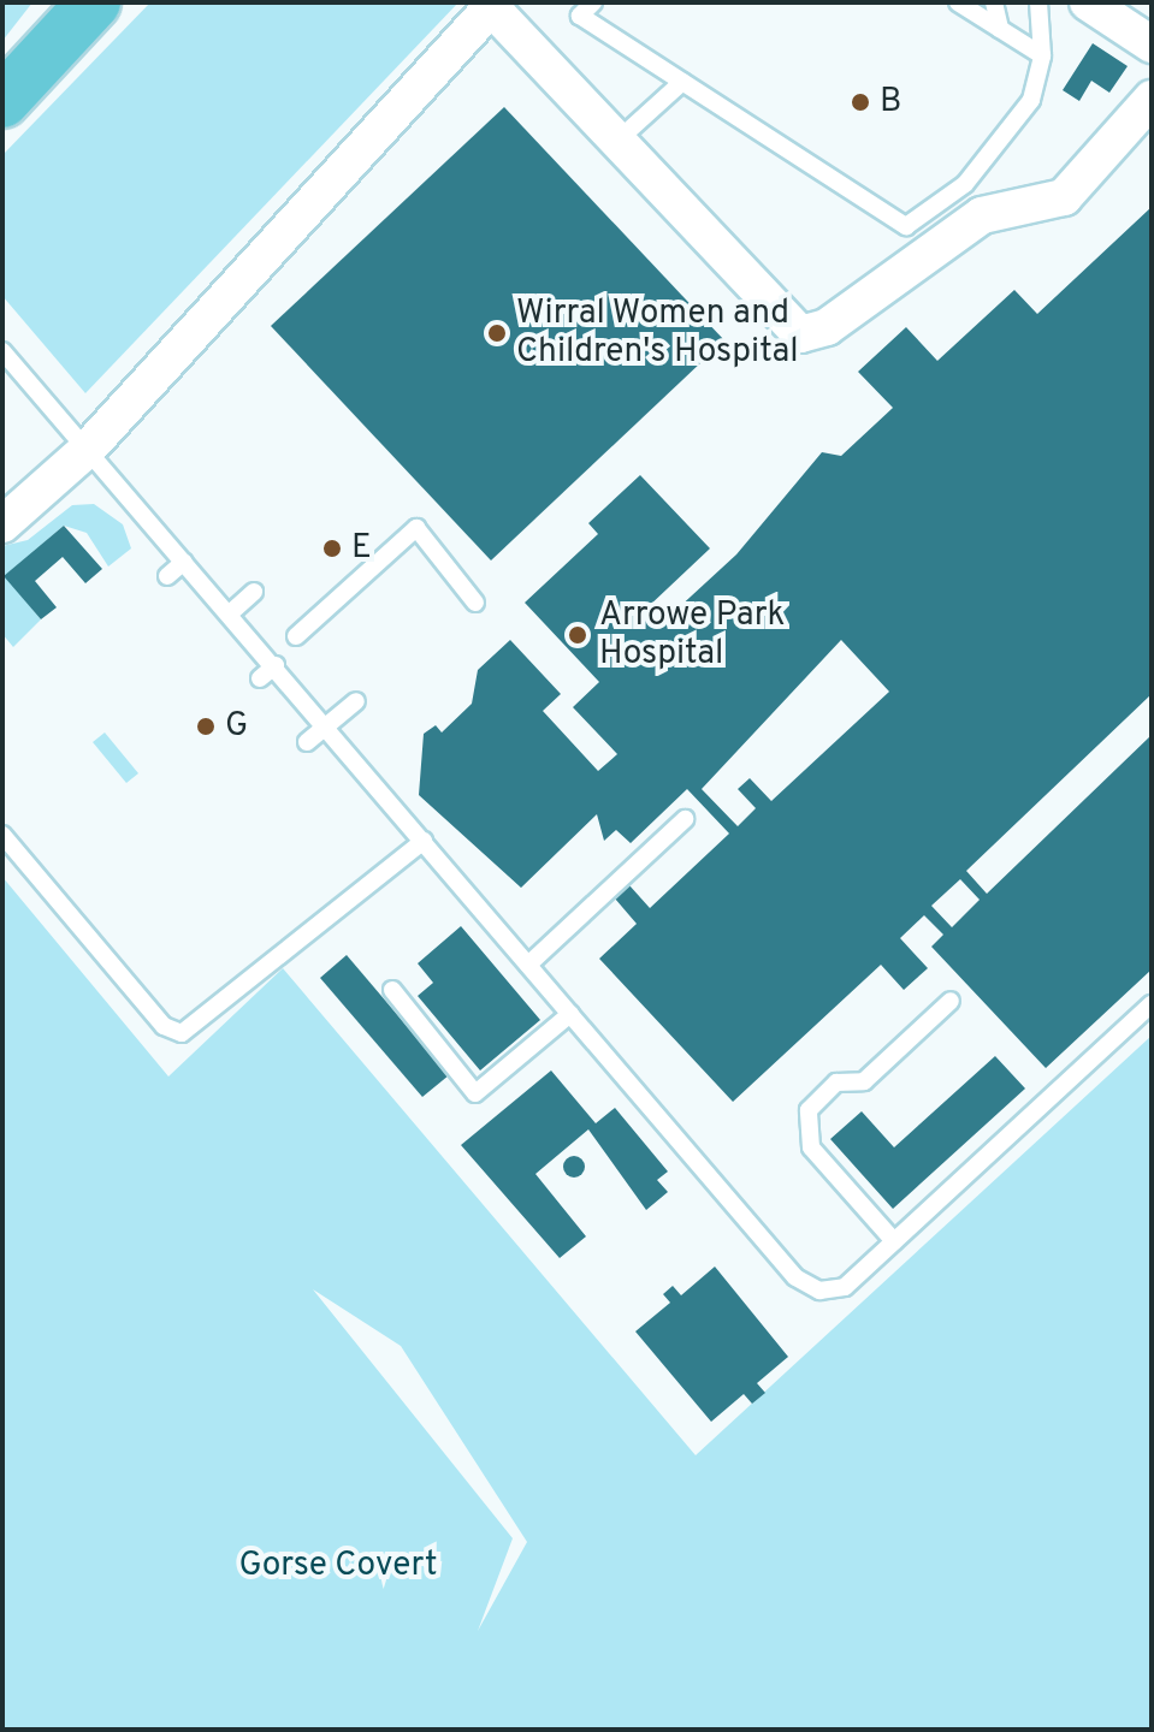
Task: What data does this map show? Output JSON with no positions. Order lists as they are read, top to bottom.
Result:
{
  "parks": ["Gorse Covert"],
  "places": [
    "B",
    "Wirral Women and Children's Hospital",
    "E",
    "Arrowe Park Hospital",
    "G"
  ]
}
